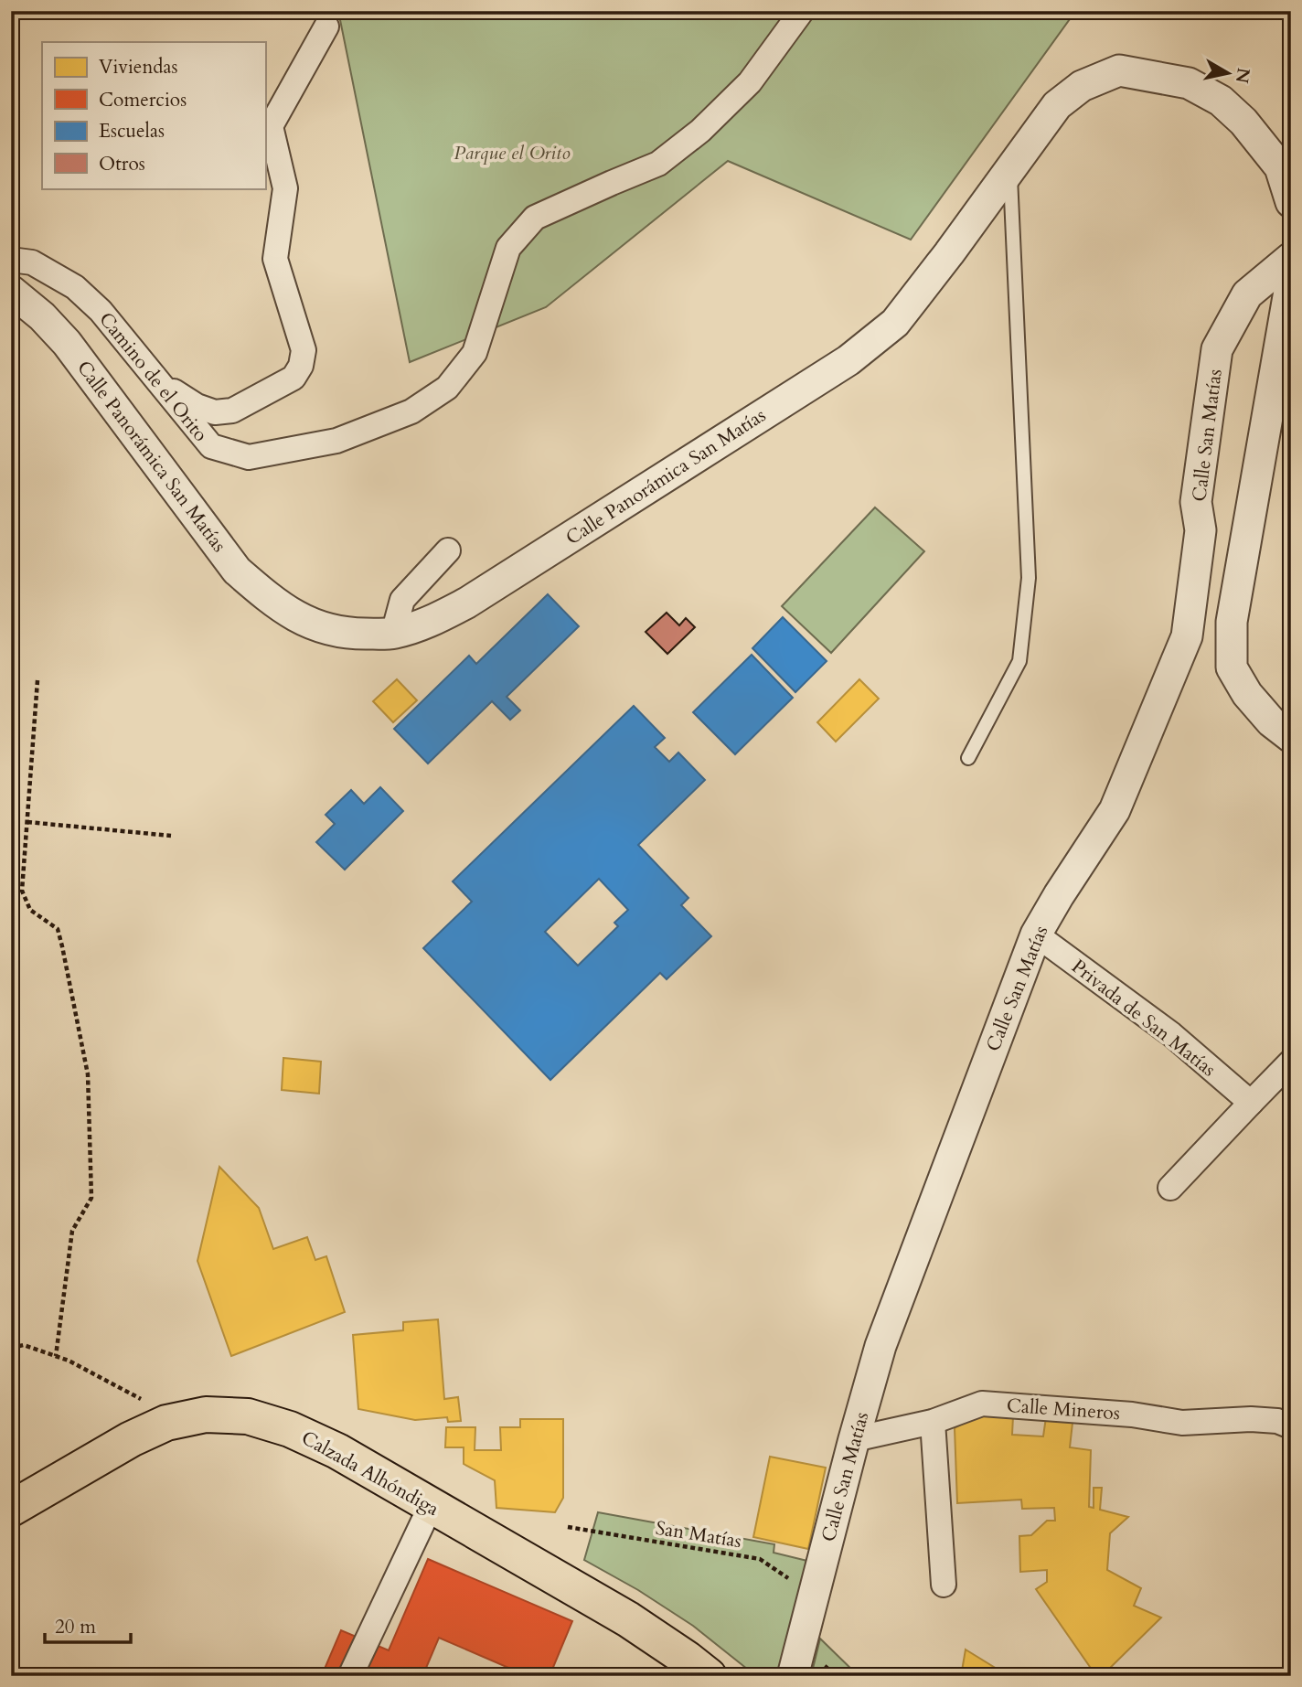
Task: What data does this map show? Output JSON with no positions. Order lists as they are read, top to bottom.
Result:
{
  "streets": {
    "main road": ["Calzada Alhóndiga"],
    "street": [
      "Camino de el Orito",
      "Calle San Matías",
      "Calle Panorámica San Matías",
      "Privada de San Matías",
      "Calle Mineros"
    ],
    "path": ["San Matías"]
  },
  "crossings": [
    ["Calle San Matías", "Privada de San Matías"],
    ["Calle San Matías", "Calle Mineros"],
    ["Calle San Matías", "San Matías"]
  ],
  "parks": ["Parque el Orito"],
  "legend": [
    "Viviendas",
    "Comercios",
    "Escuelas",
    "Otros"
  ],
  "scale_bar": "20 m",
  "north": "right"
}
